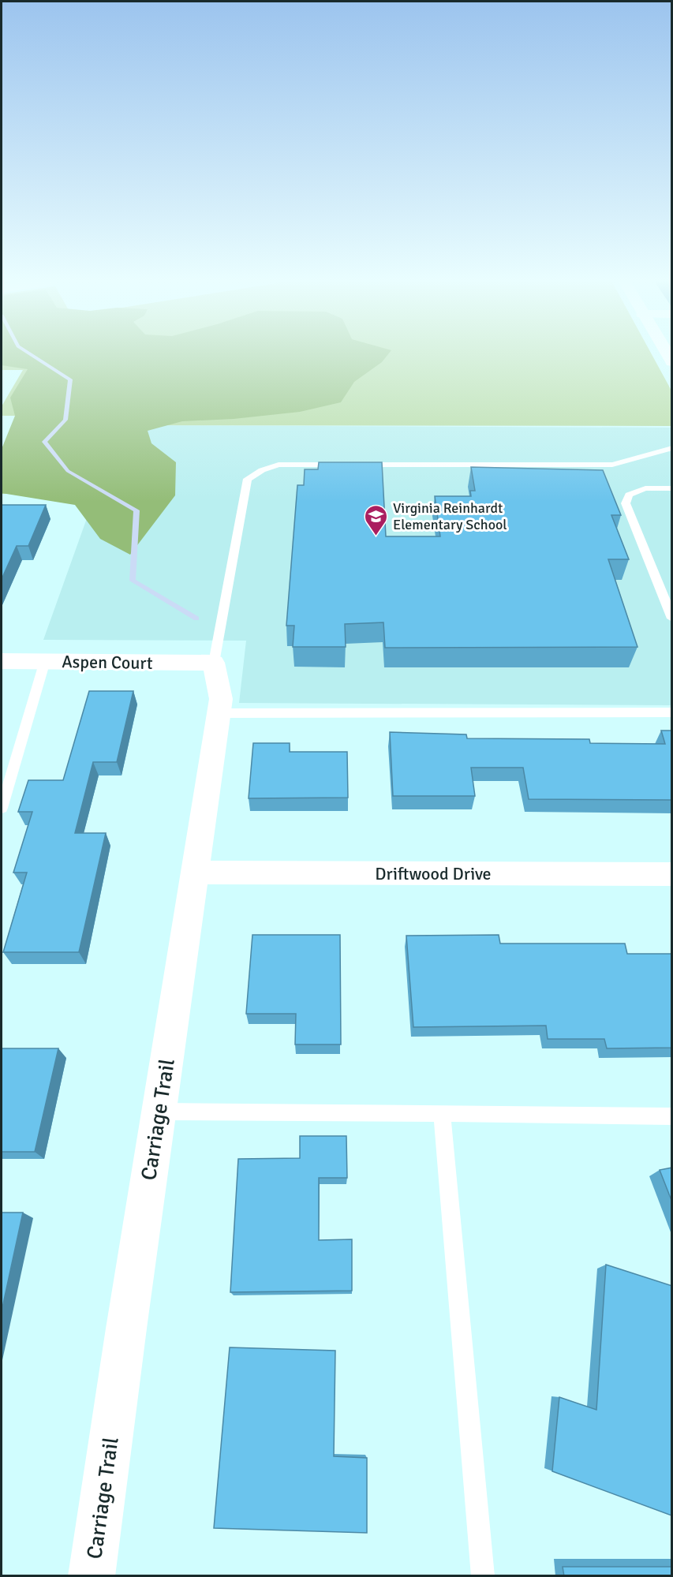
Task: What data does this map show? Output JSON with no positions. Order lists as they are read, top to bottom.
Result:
{
  "streets": {
    "street": ["Aspen Court", "Driftwood Drive", "Carriage Trail"]
  },
  "crossings": [
    ["Aspen Court", "Carriage Trail"],
    ["Driftwood Drive", "Carriage Trail"]
  ],
  "places": {
    "school or university": ["Virginia Reinhardt Elementary School"]
  }
}
